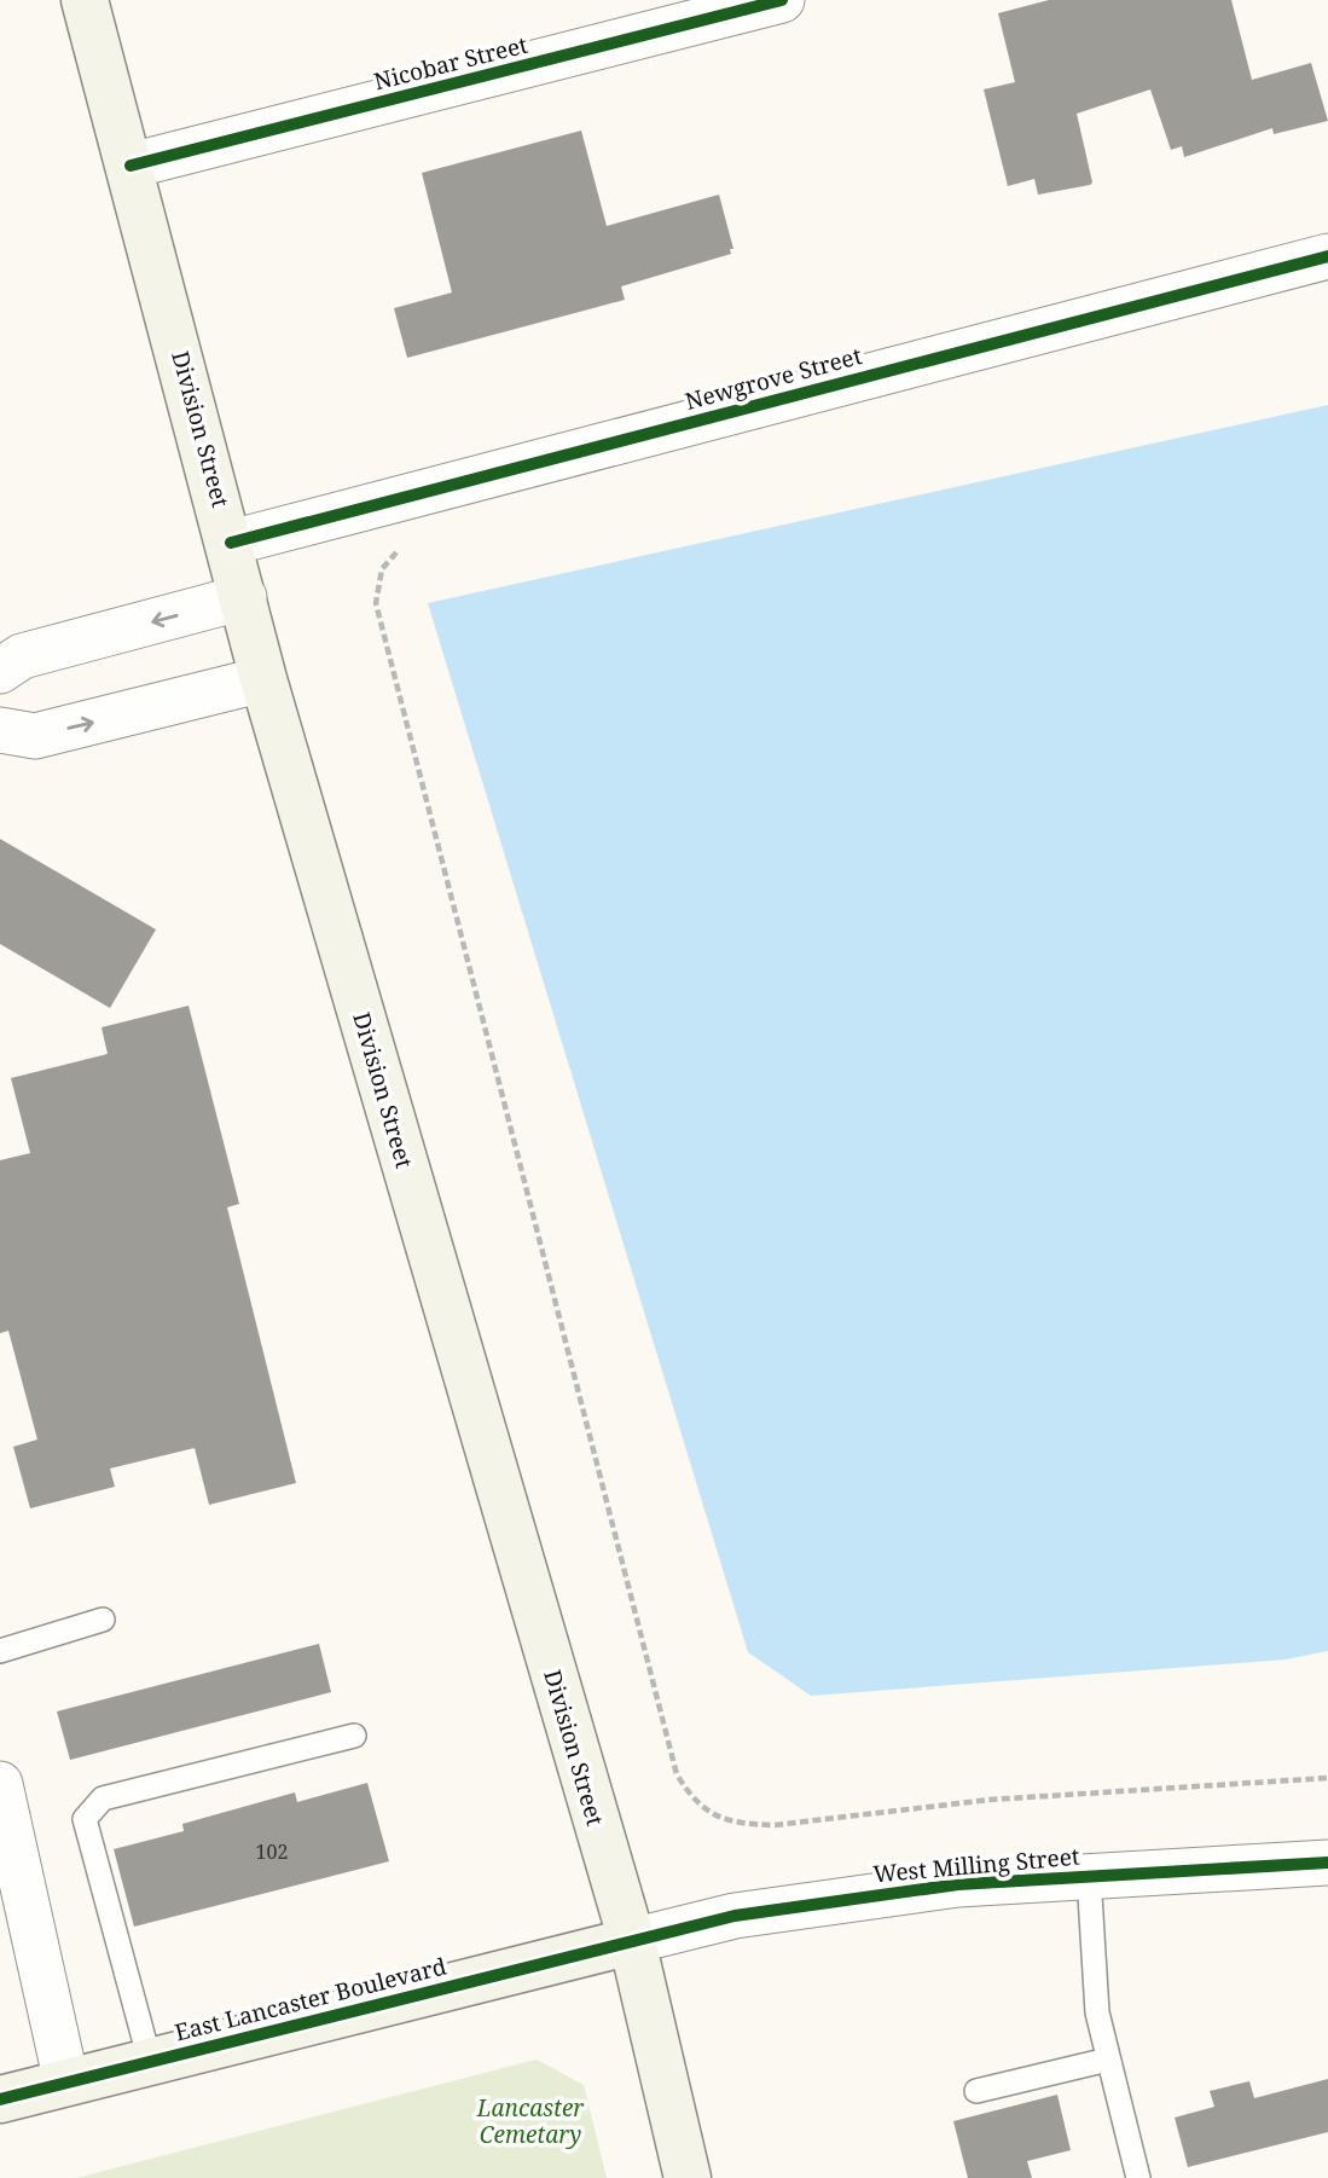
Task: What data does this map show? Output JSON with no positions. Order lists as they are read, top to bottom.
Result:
{
  "streets": {
    "main road": ["Division Street", "East Lancaster Boulevard"],
    "street": ["Nicobar Street", "Newgrove Street", "West Milling Street"]
  },
  "crossings": [
    ["Nicobar Street", "Division Street"],
    ["Newgrove Street", "Division Street"],
    ["Division Street", "West Milling Street"],
    ["Division Street", "East Lancaster Boulevard"],
    ["West Milling Street", "East Lancaster Boulevard"]
  ],
  "parks": ["Lancaster Cemetary"],
  "house_numbers": ["102"]
}
